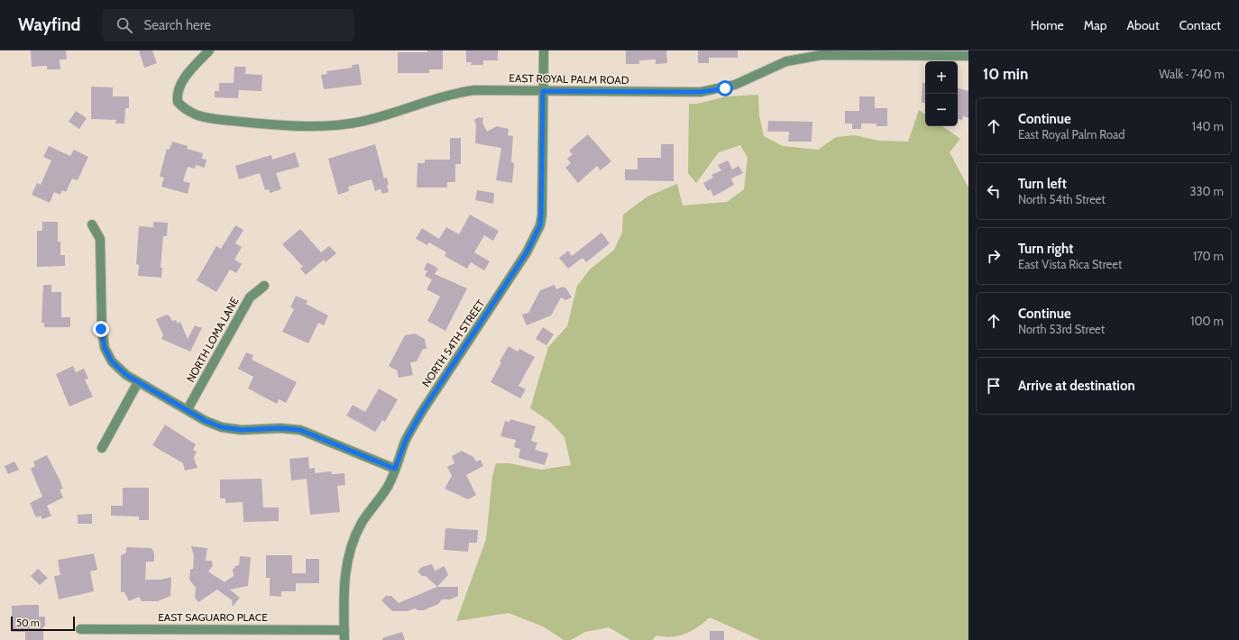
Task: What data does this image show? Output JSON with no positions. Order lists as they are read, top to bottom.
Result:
{
  "streets": {
    "street": [
      "EAST ROYAL PALM ROAD",
      "NORTH LOMA LANE",
      "NORTH 54TH STREET",
      "EAST SAGUARO PLACE"
    ]
  },
  "crossings": [
    ["EAST ROYAL PALM ROAD", "NORTH 54TH STREET"],
    ["NORTH 54TH STREET", "EAST SAGUARO PLACE"]
  ],
  "scale_bar": "50 m",
  "page": {
    "header": "Wayfind",
    "search": "Search here",
    "nav": [
      "Home",
      "Map",
      "About",
      "Contact"
    ],
    "heading": ["10 min", "Walk · 740 m"],
    "map_buttons": ["+", "−"],
    "list": [
      ["Continue", "East Royal Palm Road", "140 m"],
      ["Turn left", "North 54th Street", "330 m"],
      ["Turn right", "East Vista Rica Street", "170 m"],
      ["Continue", "North 53rd Street", "100 m"],
      "Arrive at destination"
    ],
    "scale": "50 m"
  }
}
